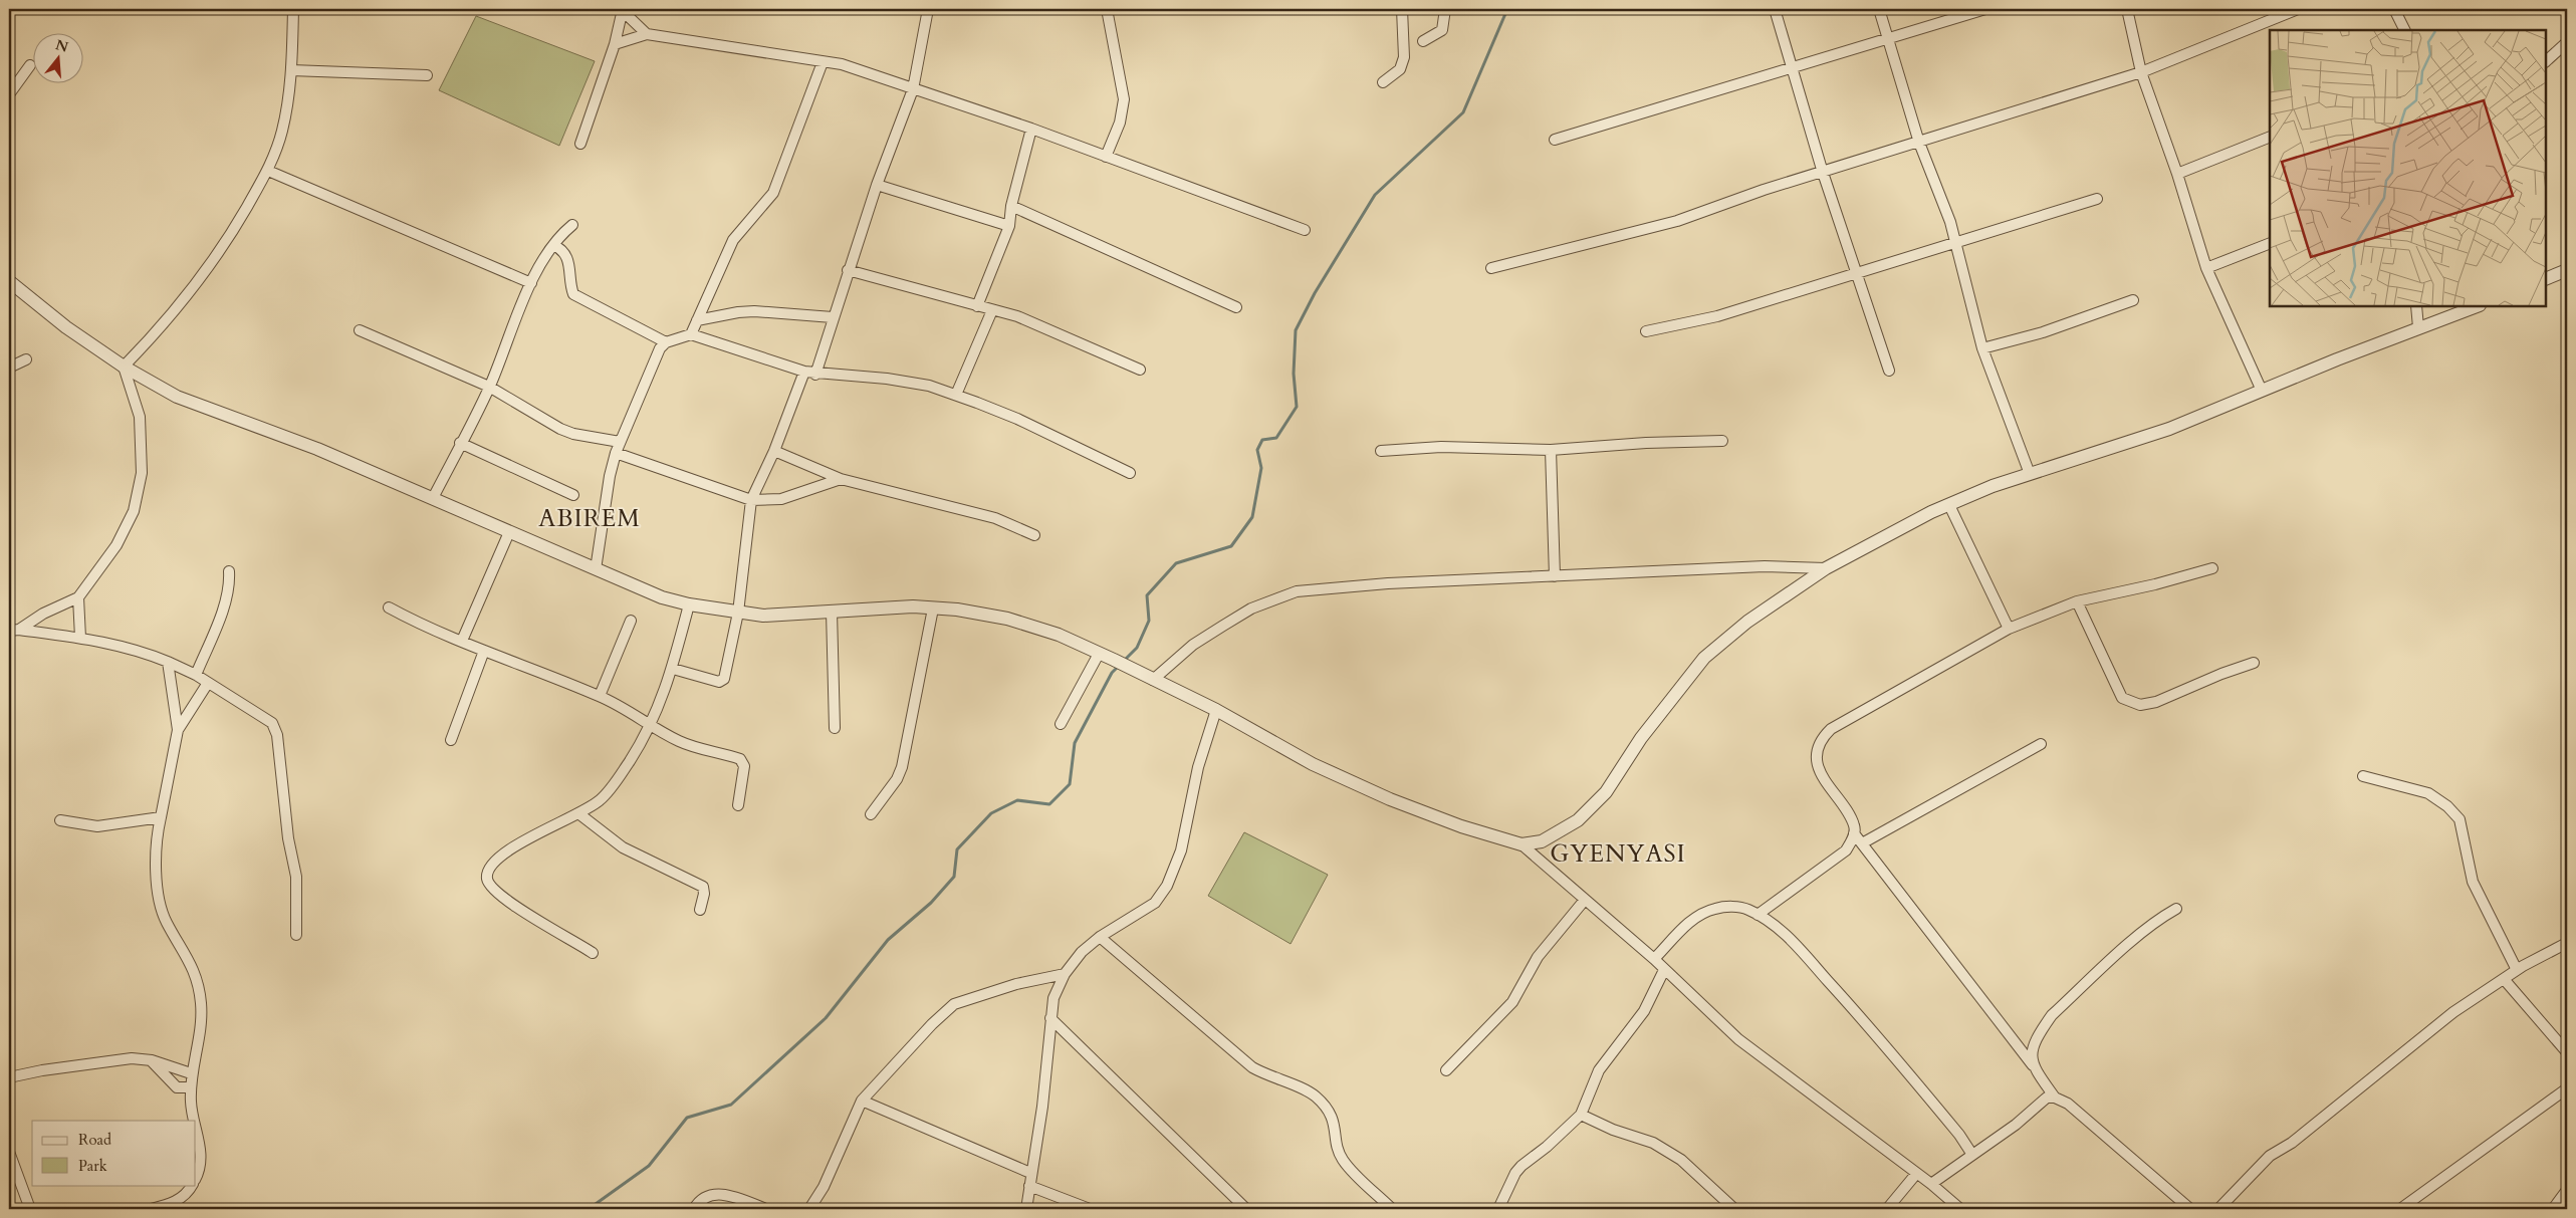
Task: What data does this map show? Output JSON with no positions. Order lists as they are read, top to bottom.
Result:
{
  "districts": ["ABIREM", "GYENYASI"],
  "legend": ["Road", "Park"],
  "north": "top"
}
